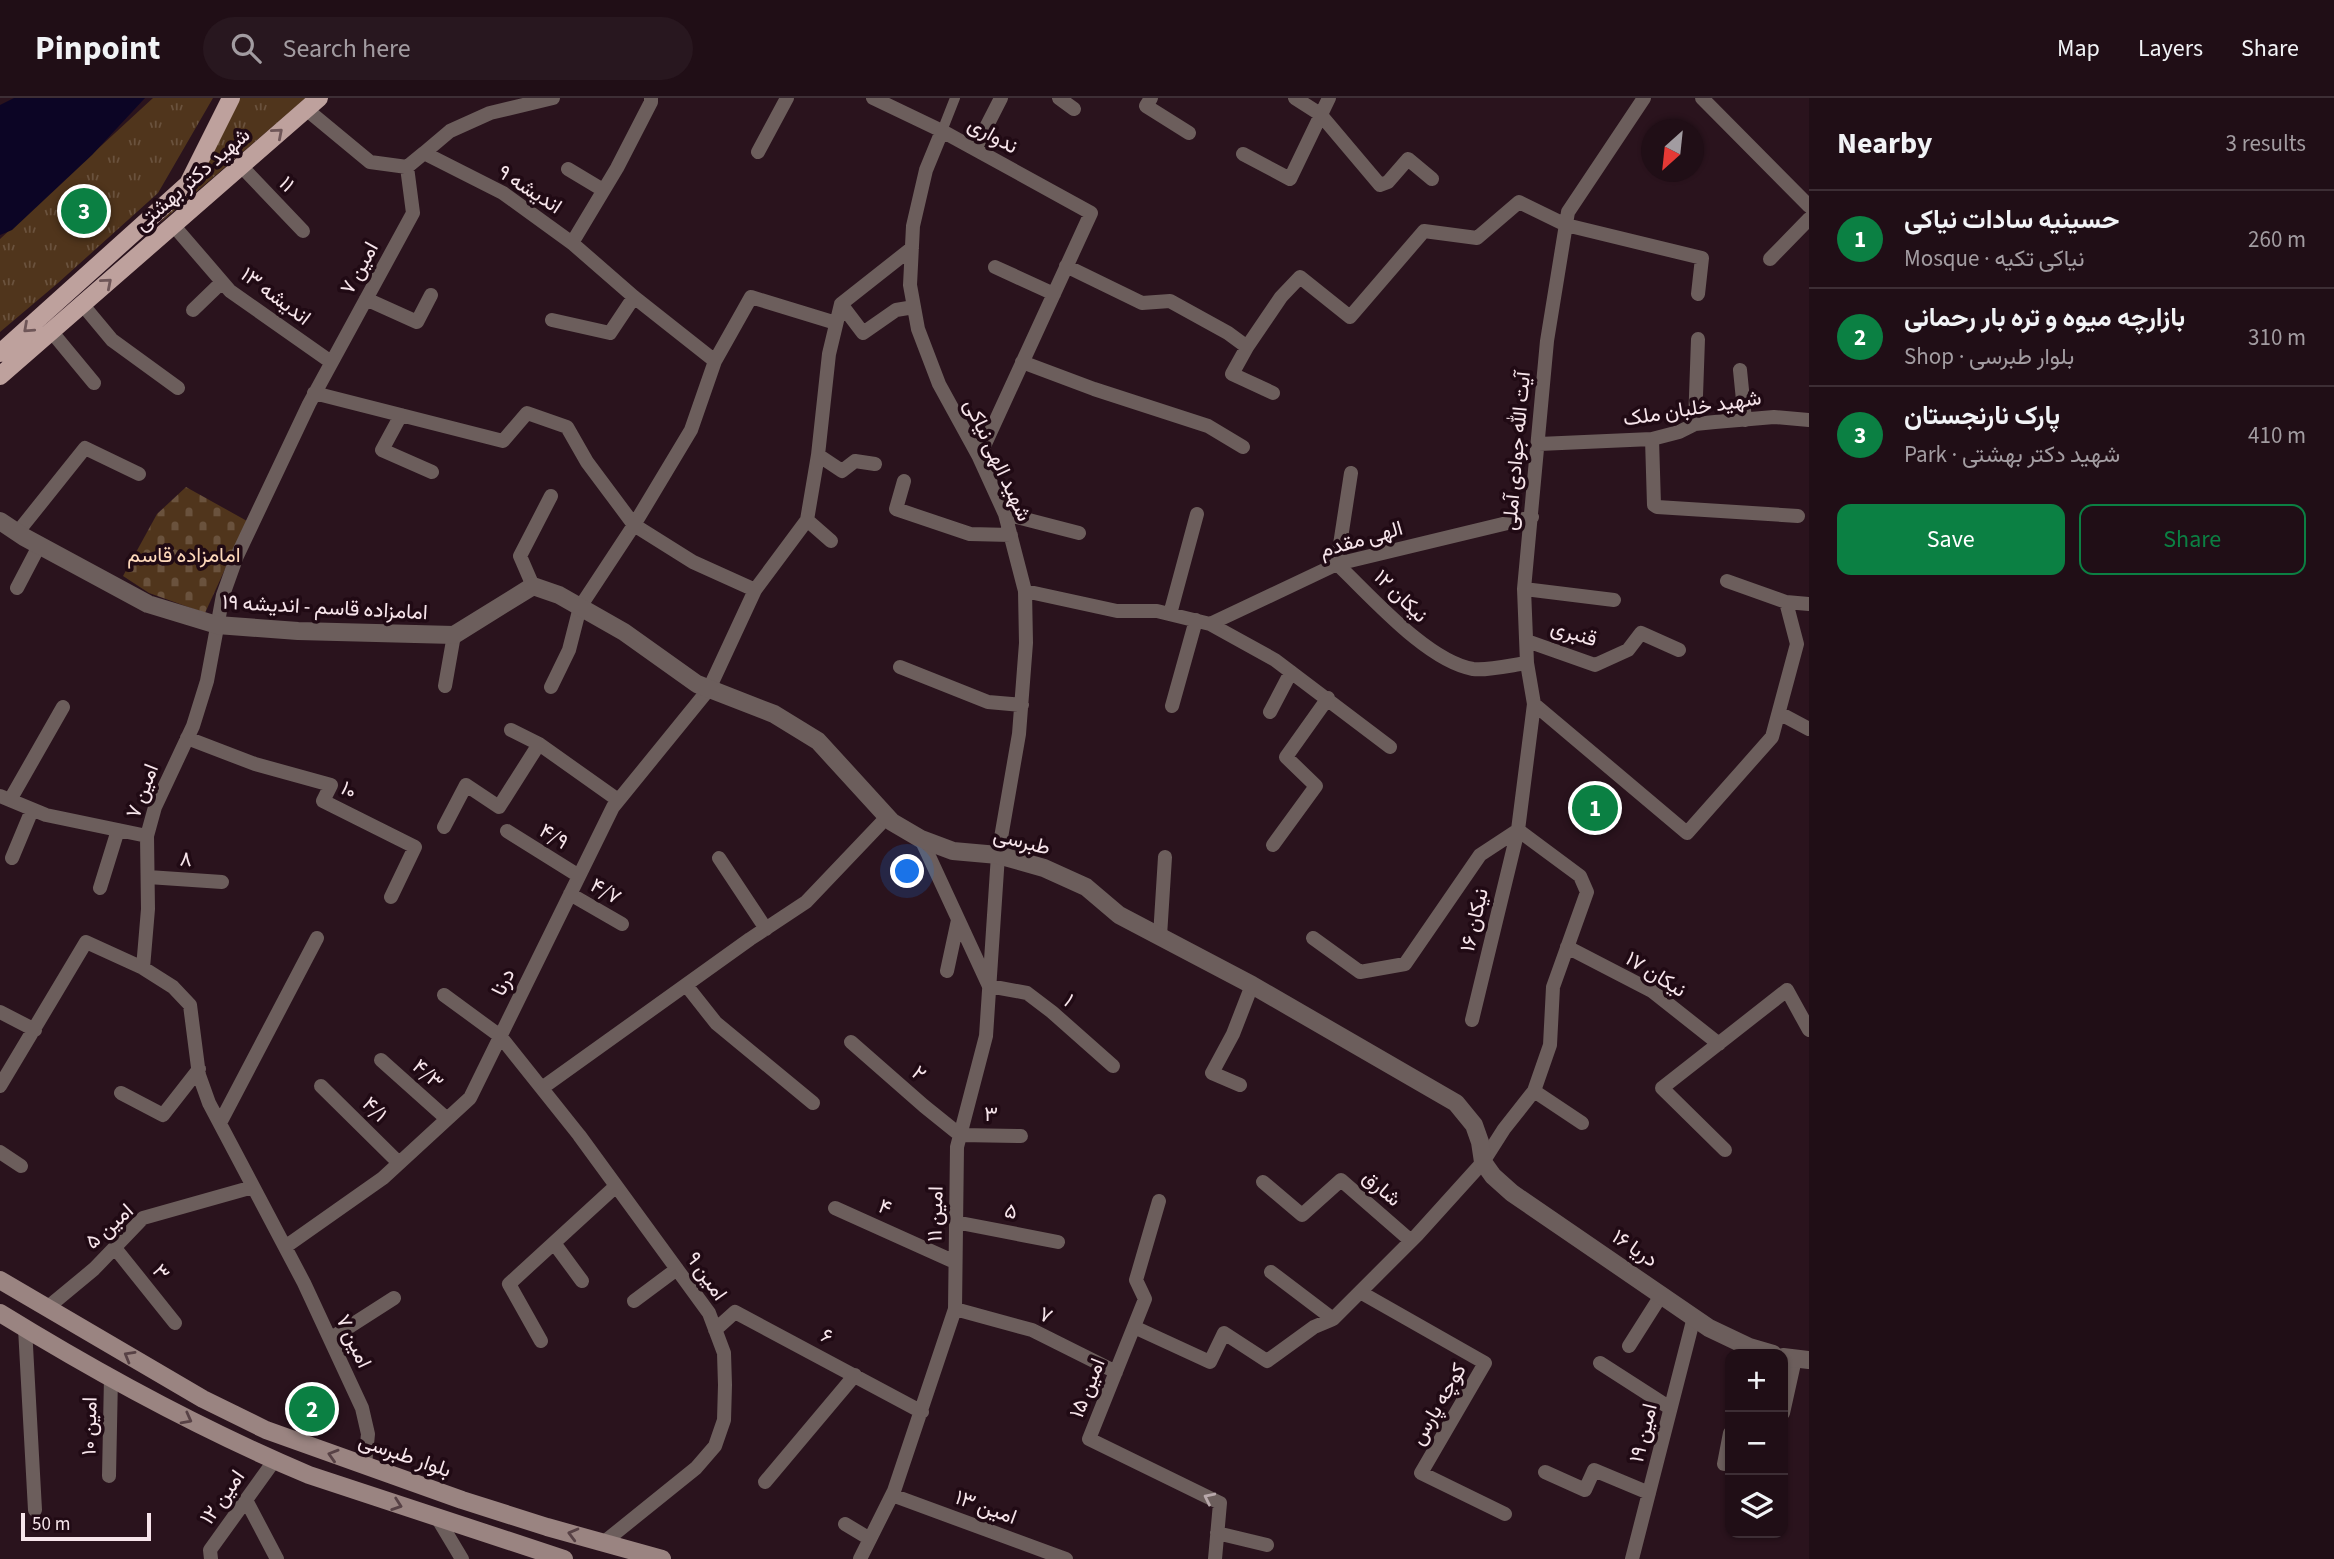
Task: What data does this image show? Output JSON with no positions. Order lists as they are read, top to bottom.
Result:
{
  "streets": {
    "main road": ["شهید دکتر بهشتی", "بلوار طبرسی"],
    "street": [
      "ندواری",
      "۱۱",
      "اندیشه ۹",
      "امین ۷",
      "اندیشه ۱۳",
      "شهید خلبان ملک",
      "آیت الله جوادی آملی",
      "شهید الهی نیاکی",
      "الهی مقدم",
      "نیکان ۱۲",
      "امامزاده قاسم - اندیشه ۱۹",
      "قنبری",
      "۱۰",
      "۴/۹",
      "طبرسی",
      "۸",
      "۴/۷",
      "نیکان ۱۶",
      "نیکان ۱۷",
      "درنا",
      "۱",
      "۲",
      "۴/۳",
      "۴/۱",
      "۳",
      "شارق",
      "۴",
      "۵",
      "امین ۱۱",
      "امین ۵",
      "دریا ۱۶",
      "امین ۹",
      "۷",
      "۶",
      "امین ۱۵",
      "کوچه پارس",
      "امین ۱۰",
      "امین ۱۹",
      "امین ۱۲",
      "امین ۱۳"
    ]
  },
  "crossings": [
    ["ندواری", "شهید الهی نیاکی"],
    ["شهید دکتر بهشتی", "۱۱"],
    ["شهید دکتر بهشتی", "اندیشه ۱۳"],
    ["امین ۷", "اندیشه ۱۳"],
    ["امین ۷", "امامزاده قاسم - اندیشه ۱۹"],
    ["امین ۷", "۱۰"],
    ["امین ۷", "۸"],
    ["امین ۷", "درنا"],
    ["امین ۷", "امین ۵"],
    ["امین ۷", "بلوار طبرسی"],
    ["شهید خلبان ملک", "آیت الله جوادی آملی"],
    ["آیت الله جوادی آملی", "الهی مقدم"],
    ["آیت الله جوادی آملی", "نیکان ۱۲"],
    ["آیت الله جوادی آملی", "قنبری"],
    ["آیت الله جوادی آملی", "نیکان ۱۶"],
    ["شهید الهی نیاکی", "طبرسی"],
    ["شهید الهی نیاکی", "امین ۱۱"],
    ["الهی مقدم", "نیکان ۱۲"],
    ["امامزاده قاسم - اندیشه ۱۹", "طبرسی"],
    ["۴/۹", "درنا"],
    ["طبرسی", "درنا"],
    ["طبرسی", "امین ۱۱"],
    ["طبرسی", "دریا ۱۶"],
    ["۴/۷", "درنا"],
    ["درنا", "۴/۳"],
    ["درنا", "۴/۱"],
    ["درنا", "امین ۹"],
    ["۱", "امین ۱۱"],
    ["۲", "۳"],
    ["۲", "امین ۱۱"],
    ["۳", "امین ۱۱"],
    ["۳", "امین ۵"],
    ["۴", "امین ۱۱"],
    ["۵", "امین ۱۱"],
    ["امین ۱۱", "۷"],
    ["امین ۱۱", "۶"],
    ["امین ۱۱", "امین ۱۳"],
    ["امین ۵", "بلوار طبرسی"],
    ["دریا ۱۶", "امین ۱۹"],
    ["امین ۹", "۶"],
    ["امین ۹", "بلوار طبرسی"],
    ["۷", "امین ۱۵"]
  ],
  "parks": ["امامزاده قاسم"],
  "scale_bar": "50 m",
  "north": "bottom left",
  "page": {
    "header": "Pinpoint",
    "search": "Search here",
    "nav": ["Map", "Layers", "Share"],
    "heading": ["Nearby", "3 results"],
    "pins": ["3", "1", "2"],
    "list": [
      {
        "mark": "1",
        "name": "حسینیه سادات نیاکی",
        "note": "Mosque · نیاکی تکیه",
        "value": "260 m"
      },
      {
        "mark": "2",
        "name": "بازارچه میوه و تره بار رحمانی",
        "note": "Shop · بلوار طبرسی",
        "value": "310 m"
      },
      {
        "mark": "3",
        "name": "پارک نارنجستان",
        "note": "Park · شهید دکتر بهشتی",
        "value": "410 m"
      }
    ],
    "buttons": ["Save", "Share"],
    "map_buttons": ["+", "−"],
    "scale": "50 m"
  }
}
